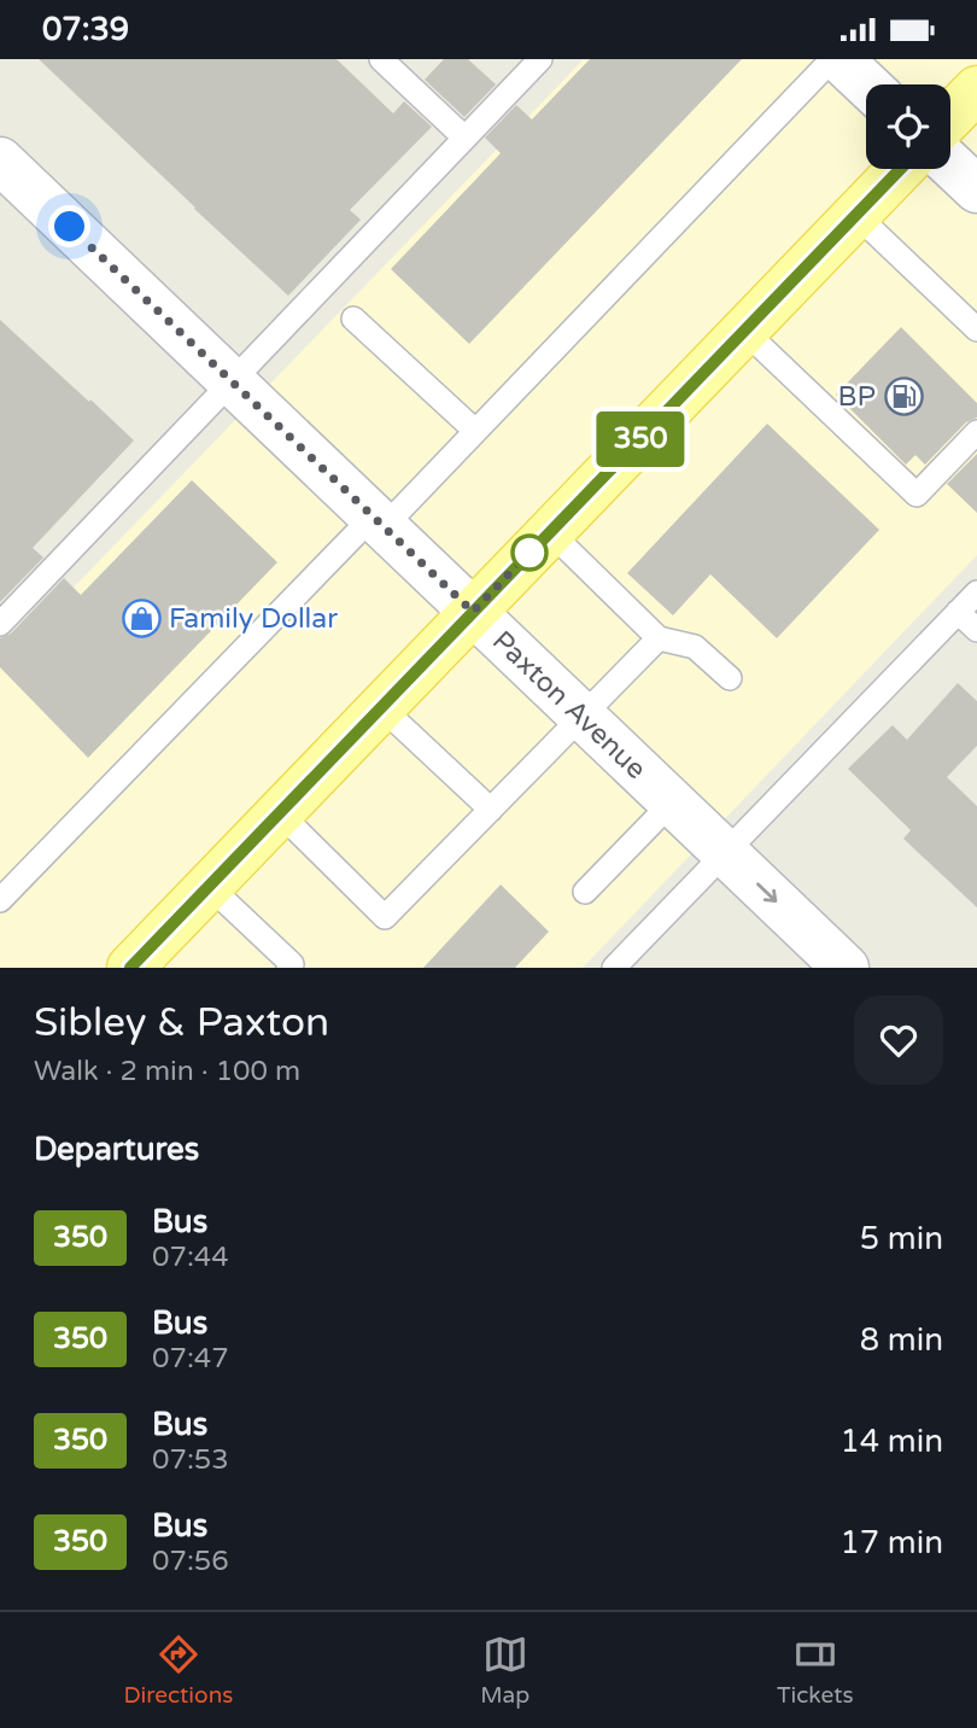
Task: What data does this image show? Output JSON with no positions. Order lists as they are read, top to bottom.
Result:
{
  "streets": {
    "street": ["Paxton Avenue"]
  },
  "places": {
    "fuel station": ["BP"],
    "shop": ["Family Dollar"]
  },
  "lines": ["bus line 350"],
  "page": {
    "status": "07:39",
    "on_map": "350",
    "heading": [
      ["Sibley & Paxton", "Walk · 2 min · 100 m"],
      "Departures"
    ],
    "list": [
      {
        "mark": "350",
        "name": "Bus",
        "note": "07:44",
        "value": "5 min"
      },
      {
        "mark": "350",
        "name": "Bus",
        "note": "07:47",
        "value": "8 min"
      },
      {
        "mark": "350",
        "name": "Bus",
        "note": "07:53",
        "value": "14 min"
      },
      {
        "mark": "350",
        "name": "Bus",
        "note": "07:56",
        "value": "17 min"
      }
    ],
    "tabs": ["Directions", "Map", "Tickets"]
  }
}
